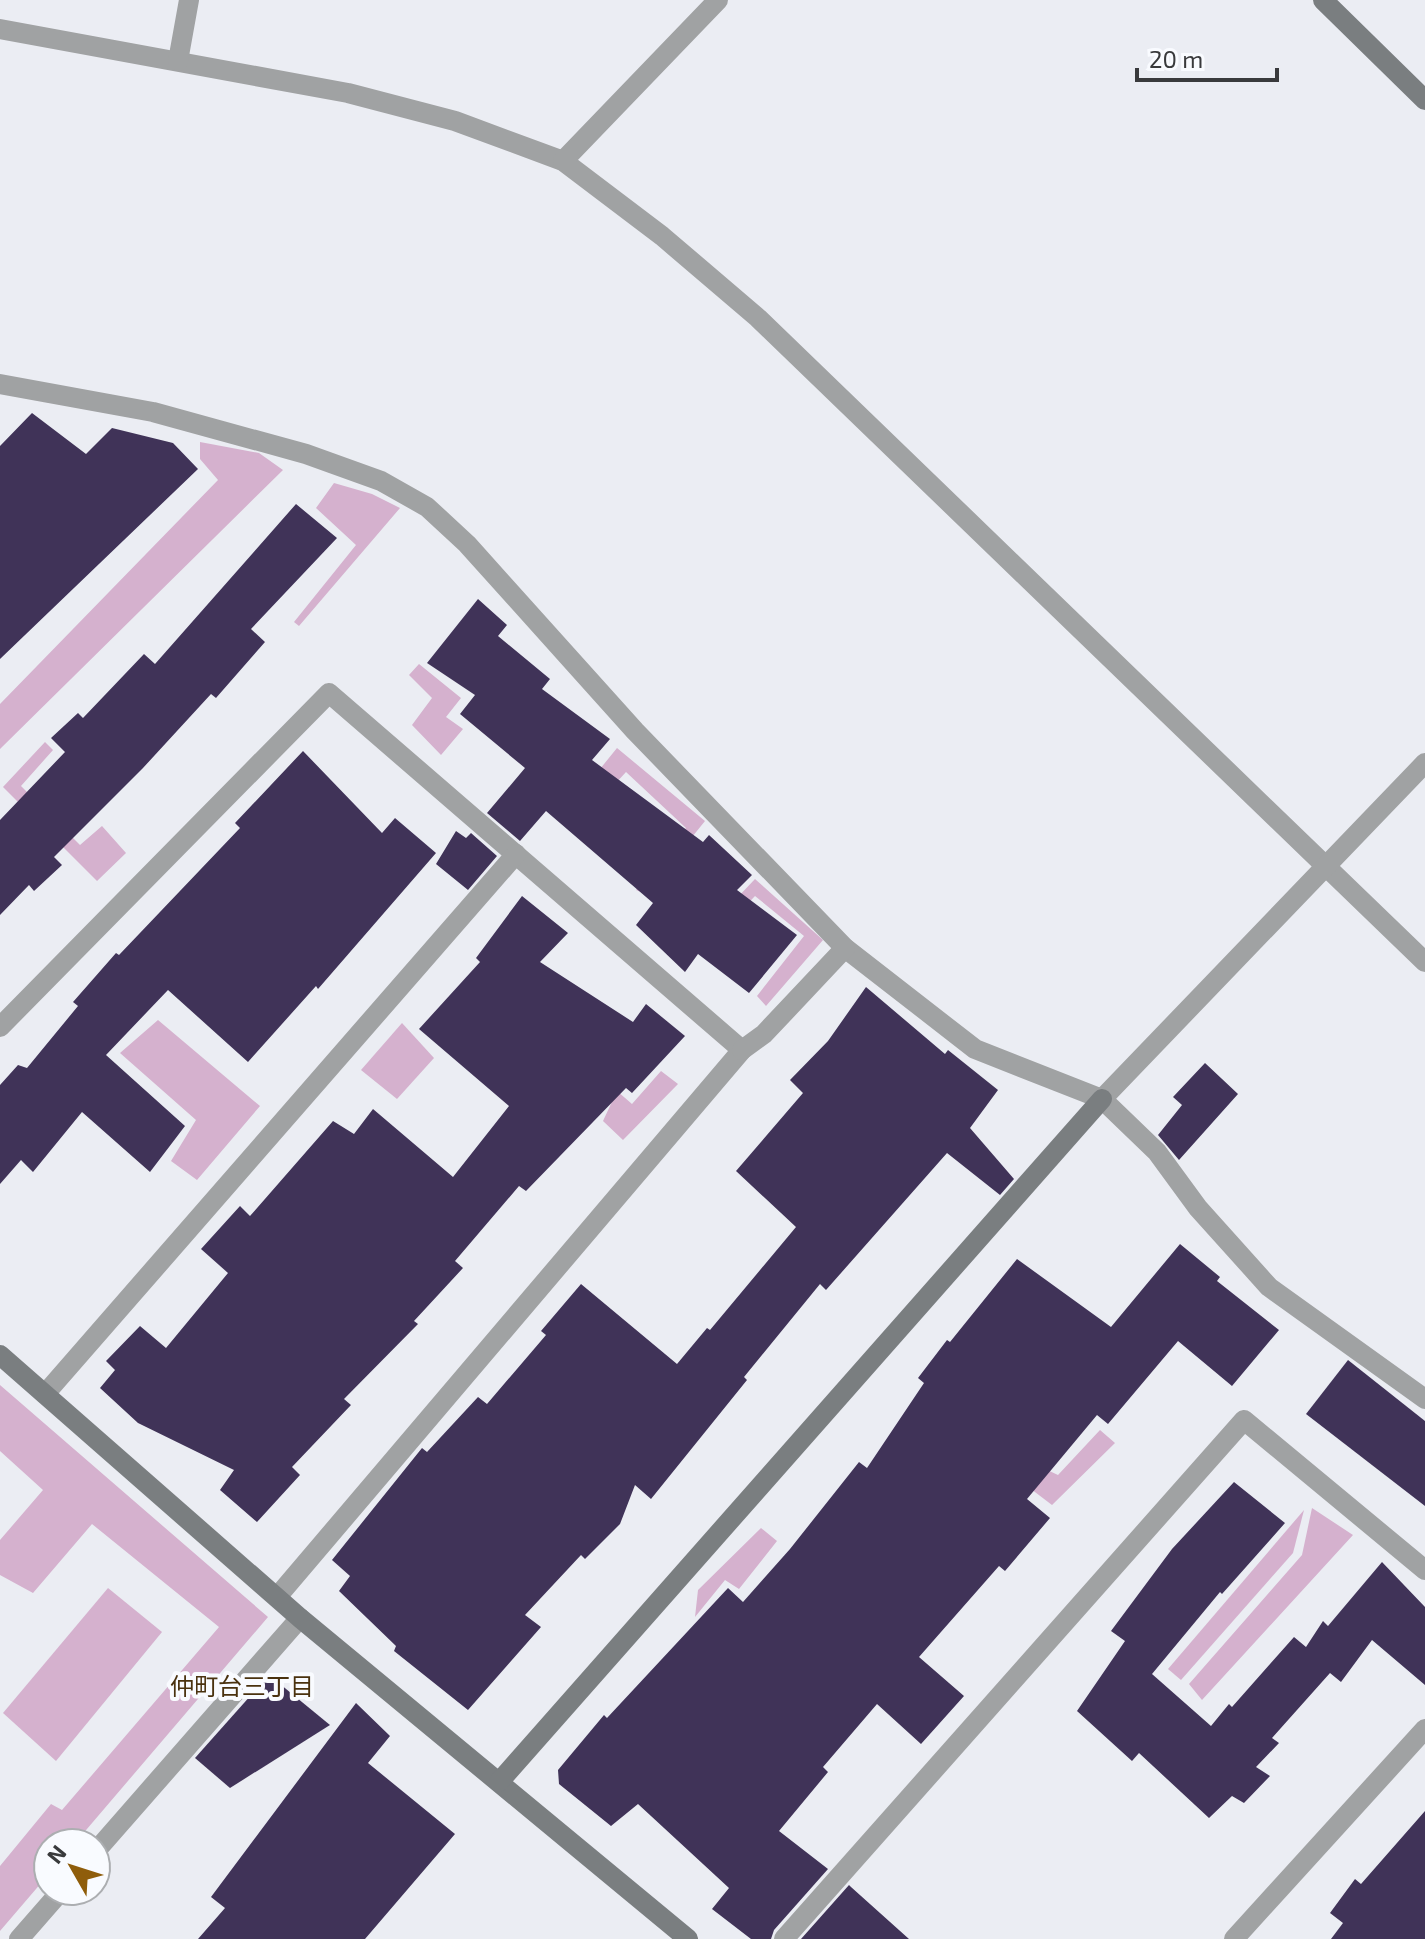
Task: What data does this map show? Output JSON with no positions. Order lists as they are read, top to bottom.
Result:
{
  "districts": ["仲町台三丁目"],
  "scale_bar": "20 m",
  "north": "top left"
}
